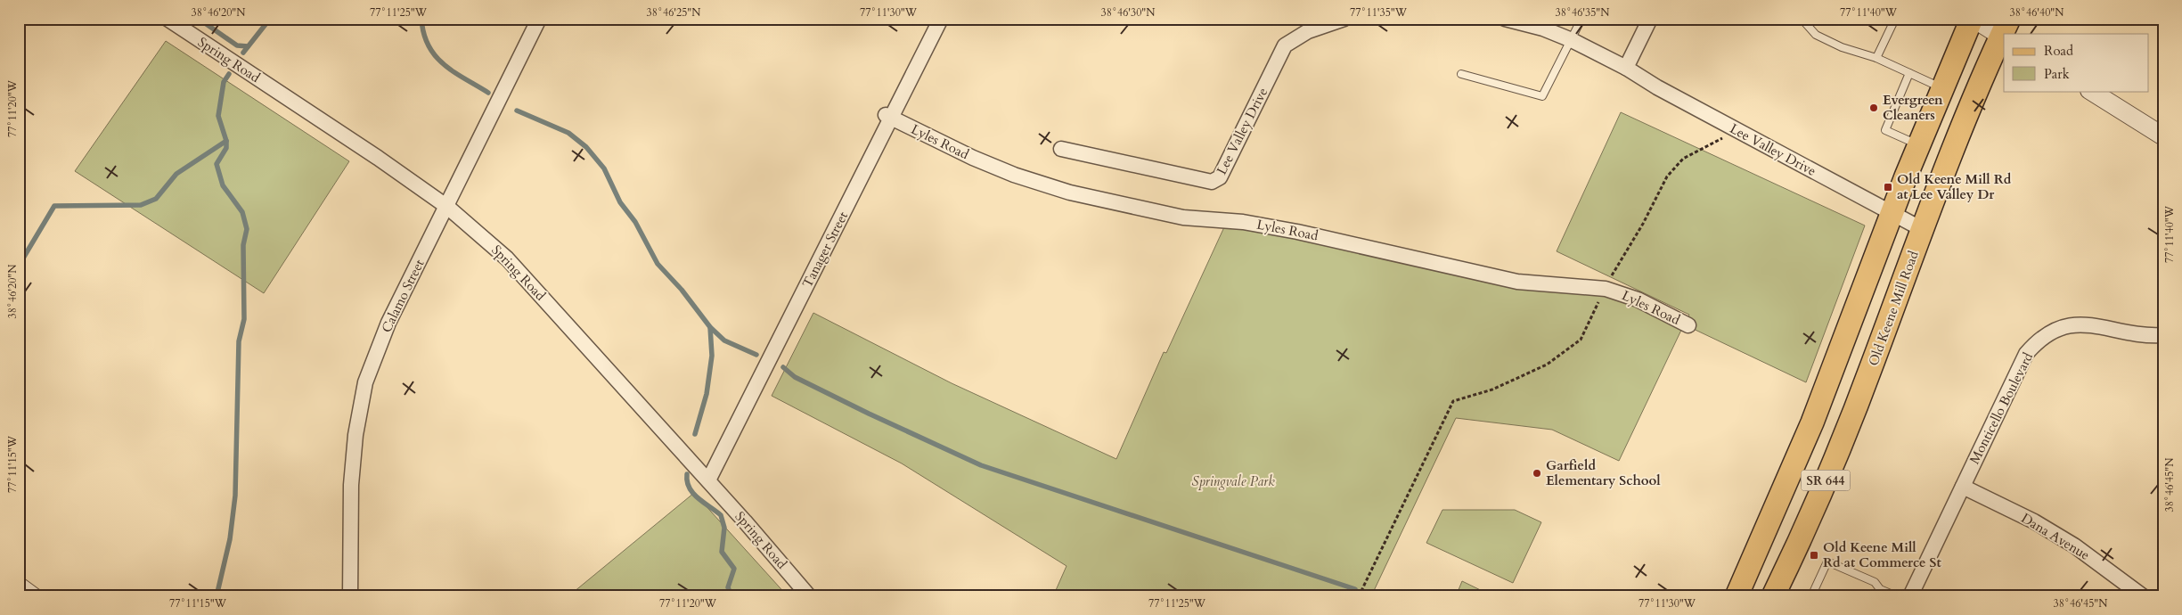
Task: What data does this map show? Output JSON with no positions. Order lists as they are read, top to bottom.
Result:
{
  "streets": {
    "main road": ["Old Keene Mill Road", "SR 644"],
    "street": [
      "Spring Road",
      "Lee Valley Drive",
      "Lyles Road",
      "Tanager Street",
      "Calamo Street",
      "Monticello Boulevard",
      "Dana Avenue"
    ]
  },
  "crossings": [
    ["Spring Road", "Tanager Street"],
    ["Spring Road", "Calamo Street"],
    ["Lee Valley Drive", "Old Keene Mill Road"],
    ["Lee Valley Drive", "SR 644"],
    ["Lyles Road", "Tanager Street"],
    ["Monticello Boulevard", "Dana Avenue"]
  ],
  "parks": ["Springvale Park"],
  "places": {
    "other": ["Evergreen Cleaners", "Garfield Elementary School"],
    "transit": ["Old Keene Mill Rd at Lee Valley Dr", "Old Keene Mill Rd at Commerce St"]
  },
  "legend": ["Road", "Park"],
  "coordinates": [
    "38°46'20\"N",
    "77°11'25\"W",
    "38°46'25\"N",
    "77°11'30\"W",
    "38°46'30\"N",
    "77°11'35\"W",
    "38°46'35\"N",
    "77°11'40\"W",
    "38°46'40\"N",
    "77°11'20\"W",
    "77°11'15\"W",
    "38°46'45\"N"
  ]
}
